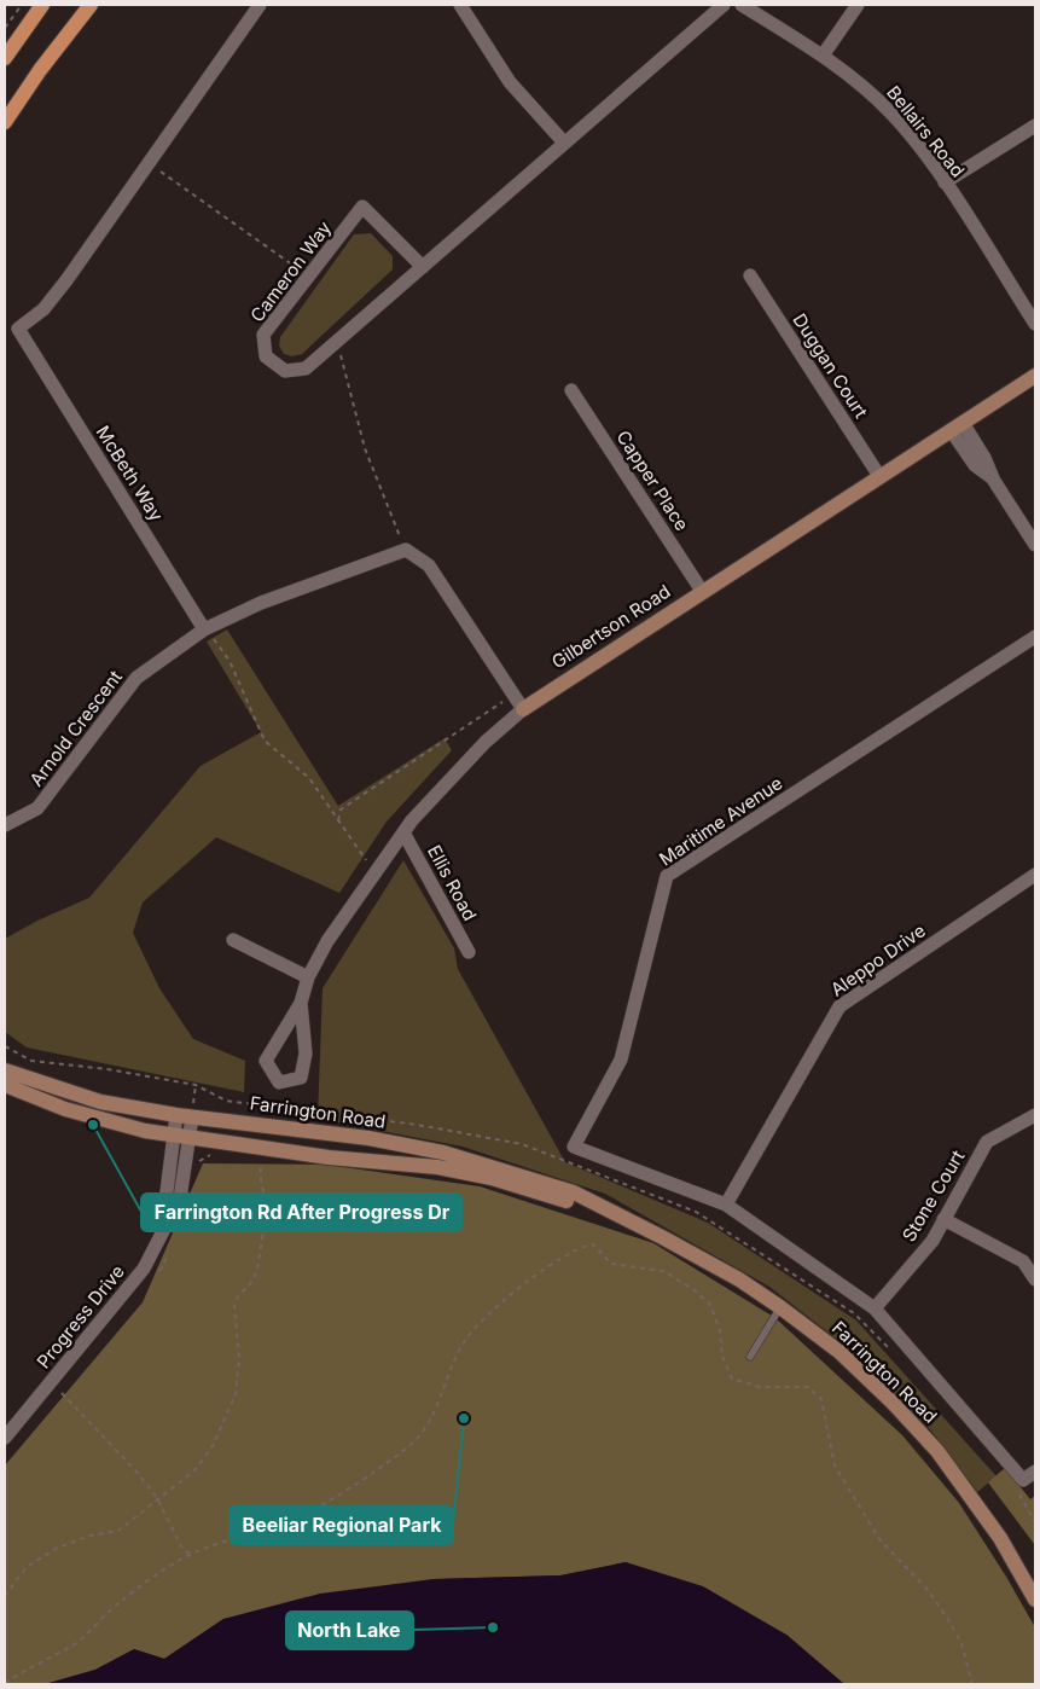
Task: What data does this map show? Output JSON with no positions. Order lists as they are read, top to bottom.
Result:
{
  "streets": {
    "main road": ["Gilbertson Road", "Farrington Road"],
    "street": [
      "Bellairs Road",
      "Cameron Way",
      "Duggan Court",
      "McBeth Way",
      "Capper Place",
      "Arnold Crescent",
      "Maritime Avenue",
      "Ellis Road",
      "Aleppo Drive",
      "Stone Court",
      "Progress Drive"
    ]
  },
  "crossings": [
    ["Duggan Court", "Gilbertson Road"],
    ["McBeth Way", "Arnold Crescent"],
    ["Capper Place", "Gilbertson Road"],
    ["Gilbertson Road", "Ellis Road"],
    ["Maritime Avenue", "Farrington Road"],
    ["Aleppo Drive", "Farrington Road"],
    ["Farrington Road", "Stone Court"],
    ["Farrington Road", "Progress Drive"]
  ],
  "places": ["Farrington Rd After Progress Dr", "Beeliar Regional Park", "North Lake"]
}
